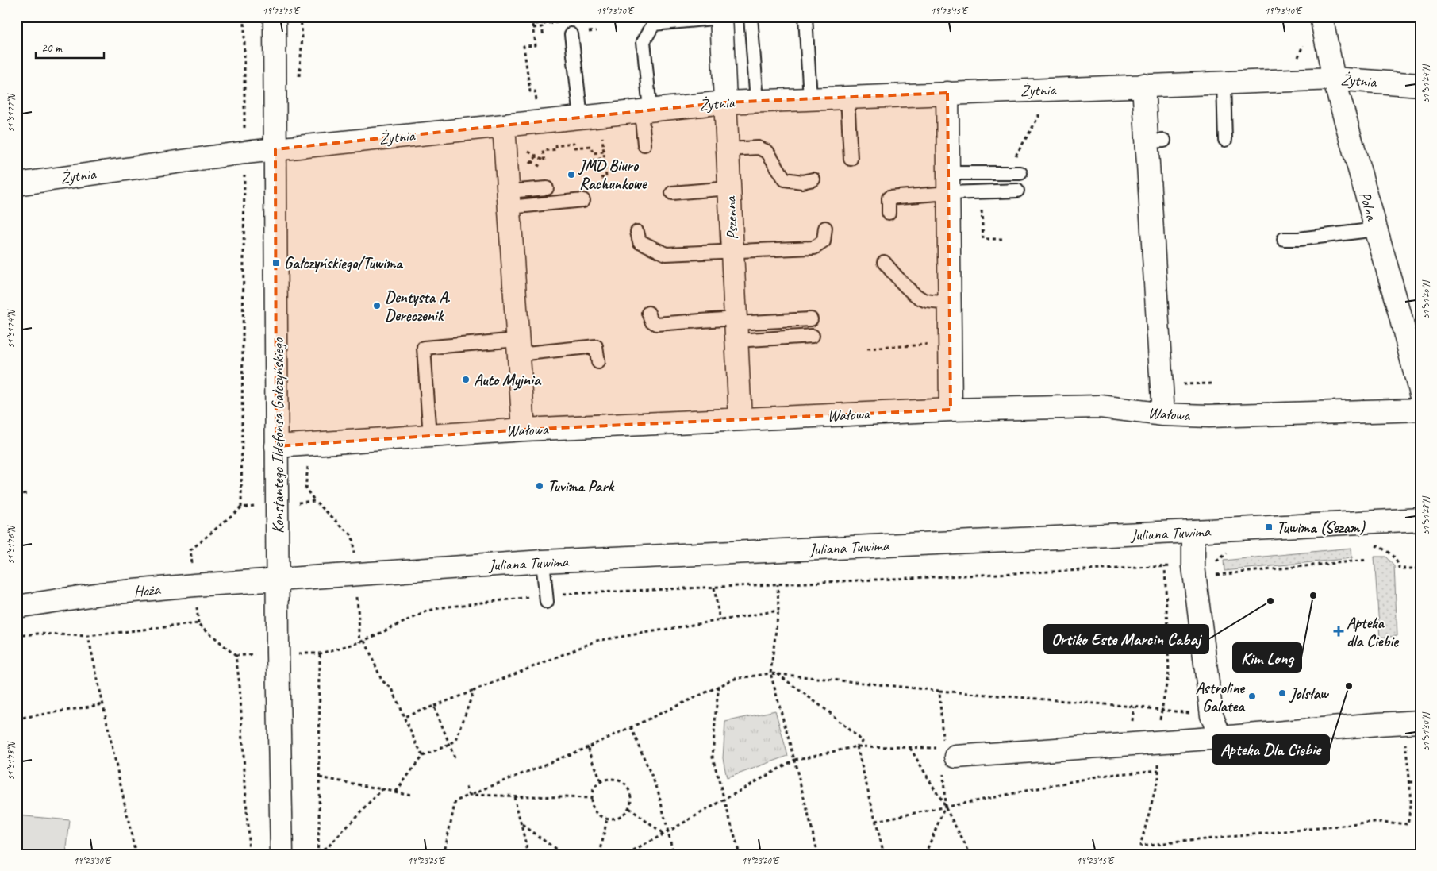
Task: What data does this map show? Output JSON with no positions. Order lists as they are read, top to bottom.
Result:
{
  "streets": {
    "street": [
      "Żytnia",
      "Polna",
      "Pszenna",
      "Wałowa",
      "Konstantego Ildefonsa Gałczyńskiego",
      "Juliana Tuwima",
      "Hoża"
    ]
  },
  "crossings": [
    ["Żytnia", "Polna"],
    ["Żytnia", "Pszenna"],
    ["Żytnia", "Konstantego Ildefonsa Gałczyńskiego"],
    ["Pszenna", "Wałowa"],
    ["Wałowa", "Konstantego Ildefonsa Gałczyńskiego"],
    ["Konstantego Ildefonsa Gałczyńskiego", "Juliana Tuwima"],
    ["Konstantego Ildefonsa Gałczyńskiego", "Hoża"],
    ["Juliana Tuwima", "Hoża"]
  ],
  "places": {
    "other": [
      "JMD Biuro Rachunkowe",
      "Dentysta A. Dereczenik",
      "Auto Myjnia",
      "Tuvima Park",
      "Kim Long",
      "Ortiko Este Marcin Cabaj",
      "Apteka Dla Ciebie",
      "Jolsław",
      "Astroline Galatea"
    ],
    "transit": ["Gałczyńskiego/Tuwima", "Tuwima (Sezam)"],
    "health": ["Apteka dla Ciebie"]
  },
  "scale_bar": "20 m",
  "coordinates": [
    "19°23'25\"E",
    "19°23'20\"E",
    "19°23'15\"E",
    "19°23'10\"E",
    "51°51'24\"N",
    "51°51'22\"N",
    "51°51'26\"N",
    "51°51'28\"N",
    "51°51'30\"N",
    "19°23'30\"E"
  ]
}
